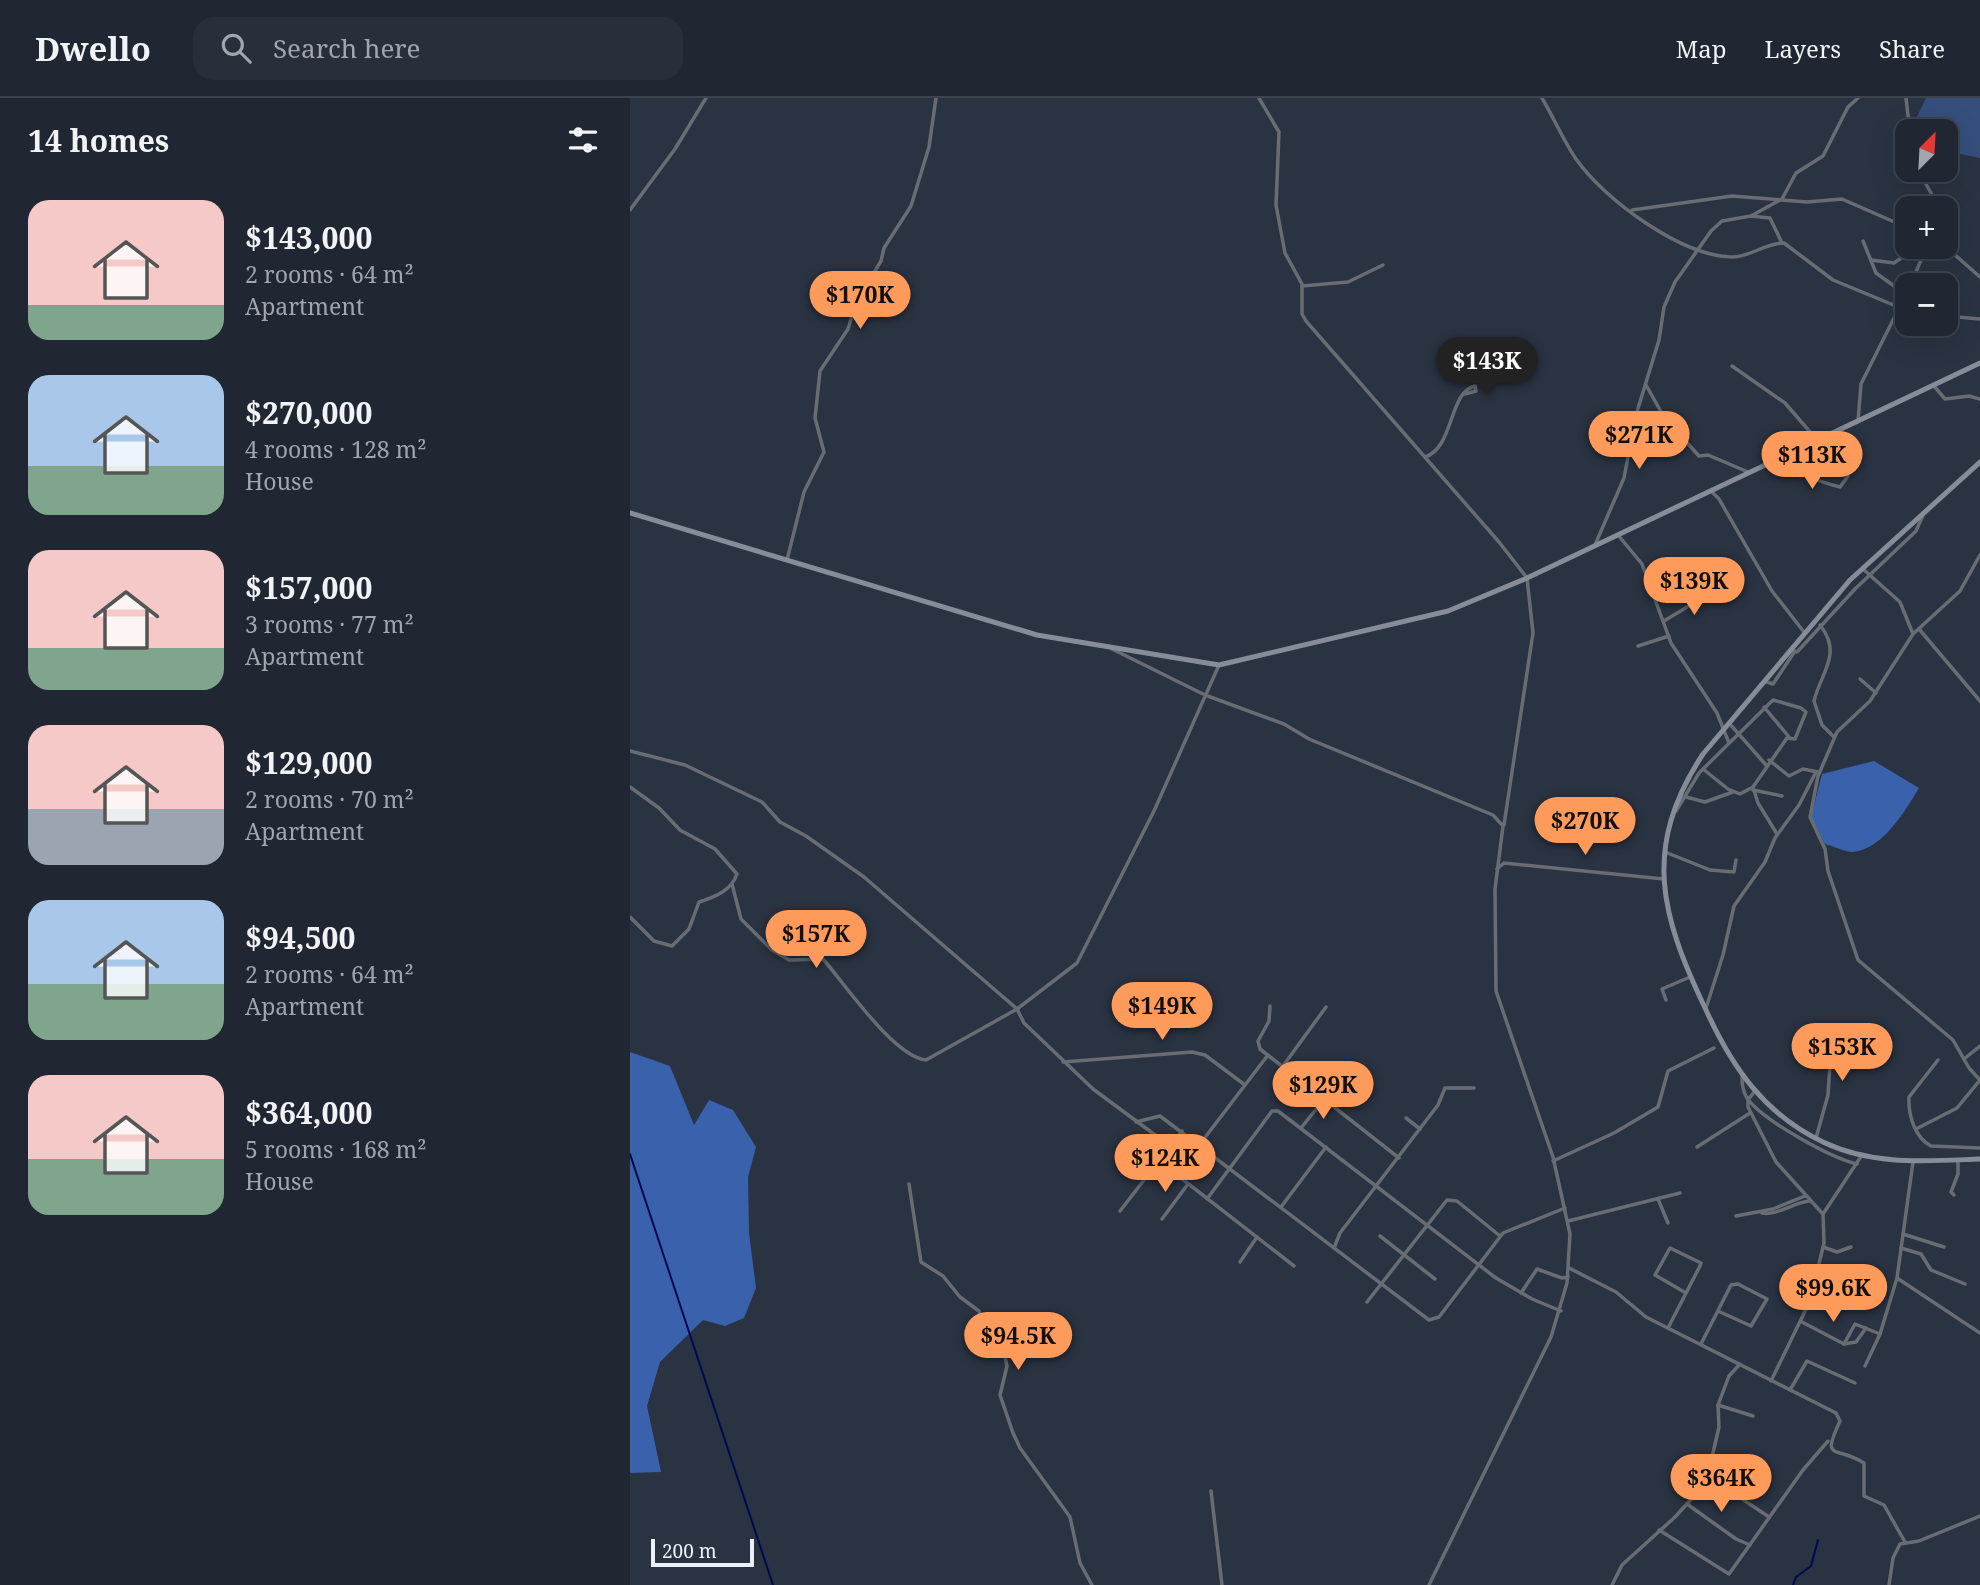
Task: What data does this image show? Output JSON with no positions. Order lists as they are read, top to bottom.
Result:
{
  "scale_bar": "200 m",
  "north": "top right",
  "page": {
    "header": "Dwello",
    "search": "Search here",
    "nav": ["Map", "Layers", "Share"],
    "heading": "14 homes",
    "map_buttons": ["+", "−"],
    "list": [
      {
        "name": "$143,000",
        "note": "2 rooms · 64 m² · Apartment"
      },
      {
        "name": "$270,000",
        "note": "4 rooms · 128 m² · House"
      },
      {
        "name": "$157,000",
        "note": "3 rooms · 77 m² · Apartment"
      },
      {
        "name": "$129,000",
        "note": "2 rooms · 70 m² · Apartment"
      },
      {
        "name": "$94,500",
        "note": "2 rooms · 64 m² · Apartment"
      },
      {
        "name": "$364,000",
        "note": "5 rooms · 168 m² · House"
      }
    ],
    "price": [
      "$170K",
      "$143K",
      "$271K",
      "$113K",
      "$139K",
      "$270K",
      "$157K",
      "$149K",
      "$153K",
      "$129K",
      "$124K",
      "$99.6K",
      "$94.5K",
      "$364K"
    ],
    "scale": "200 m"
  }
}
